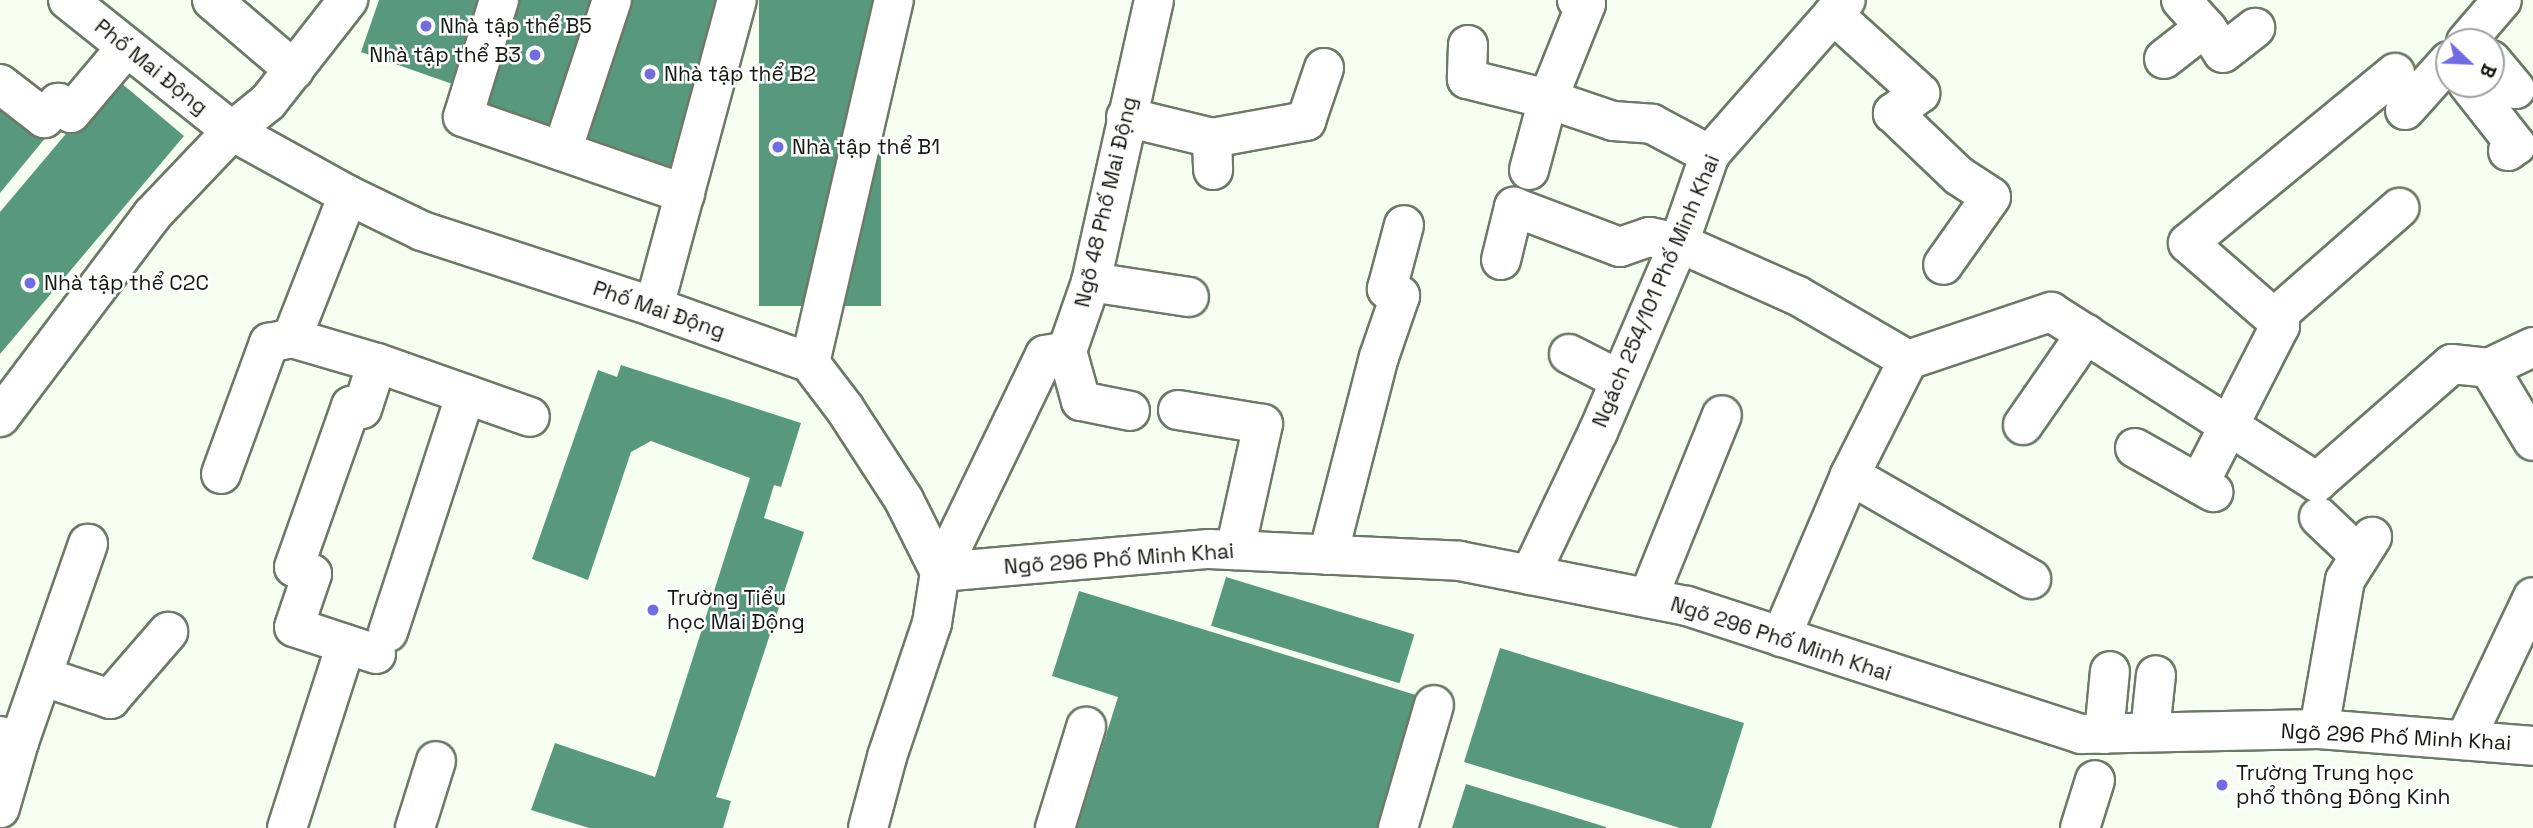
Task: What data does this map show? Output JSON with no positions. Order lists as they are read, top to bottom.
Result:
{
  "streets": {
    "street": [
      "Phố Mai Động",
      "Ngõ 48 Phố Mai Động",
      "Ngách 254/101 Phố Minh Khai",
      "Ngõ 296 Phố Minh Khai"
    ]
  },
  "crossings": [
    ["Ngách 254/101 Phố Minh Khai", "Ngõ 296 Phố Minh Khai"]
  ],
  "places": [
    "Nhà tập thể B5",
    "Nhà tập thể B3",
    "Nhà tập thể B2",
    "Nhà tập thể B1",
    "Nhà tập thể C2C",
    "Trường Tiểu học Mai Động",
    "Trường Trung học phổ thông Đông Kinh"
  ],
  "north": "bottom right"
}
